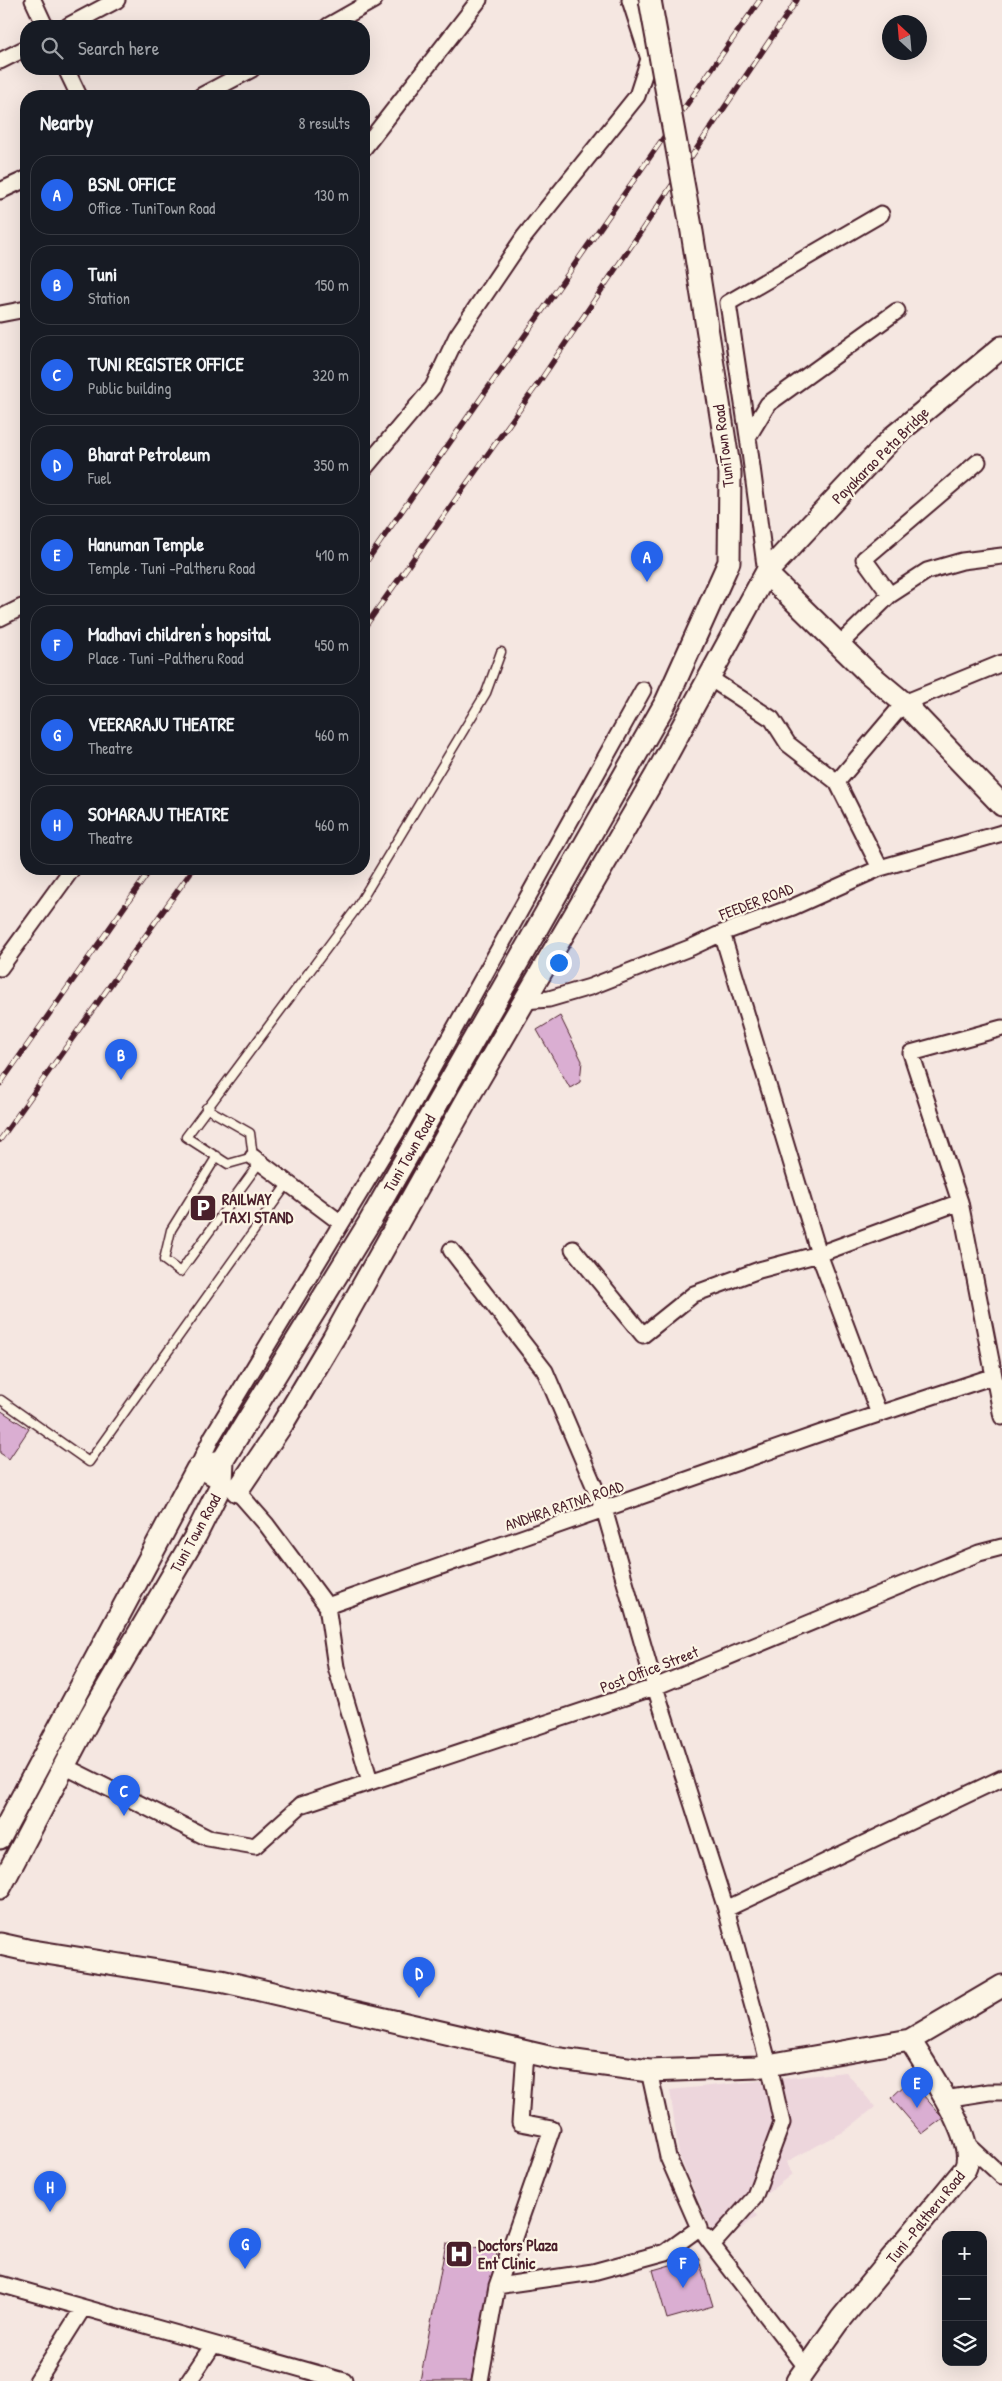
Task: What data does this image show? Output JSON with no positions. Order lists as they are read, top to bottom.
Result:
{
  "streets": {
    "street": [
      "TuniTown Road",
      "Payakarao Peta Bridge",
      "FEEDER ROAD",
      "Tuni Town Road",
      "ANDHRA RATNA ROAD",
      "Post Office Street",
      "Tuni -Paltheru Road"
    ]
  },
  "crossings": [
    ["TuniTown Road", "Tuni Town Road"],
    ["Payakarao Peta Bridge", "FEEDER ROAD"],
    ["Payakarao Peta Bridge", "Tuni Town Road"],
    ["Tuni Town Road", "Post Office Street"]
  ],
  "places": {
    "parking": ["RAILWAY TAXI STAND"],
    "hospital": ["Doctors Plaza Ent Clinic"]
  },
  "north": "top left",
  "page": {
    "search": "Search here",
    "heading": ["Nearby", "8 results"],
    "list": [
      {
        "mark": "A",
        "name": "BSNL OFFICE",
        "note": "Office · TuniTown Road",
        "value": "130 m"
      },
      {
        "mark": "B",
        "name": "Tuni",
        "note": "Station",
        "value": "150 m"
      },
      {
        "mark": "C",
        "name": "TUNI REGISTER OFFICE",
        "note": "Public building",
        "value": "320 m"
      },
      {
        "mark": "D",
        "name": "Bharat Petroleum",
        "note": "Fuel",
        "value": "350 m"
      },
      {
        "mark": "E",
        "name": "Hanuman Temple",
        "note": "Temple · Tuni -Paltheru Road",
        "value": "410 m"
      },
      {
        "mark": "F",
        "name": "Madhavi children's hopsital",
        "note": "Place · Tuni -Paltheru Road",
        "value": "450 m"
      },
      {
        "mark": "G",
        "name": "VEERARAJU THEATRE",
        "note": "Theatre",
        "value": "460 m"
      },
      {
        "mark": "H",
        "name": "SOMARAJU THEATRE",
        "note": "Theatre",
        "value": "460 m"
      }
    ],
    "pins": [
      "A",
      "B",
      "C",
      "D",
      "E",
      "H",
      "G",
      "F"
    ],
    "map_buttons": ["+", "−"]
  }
}
